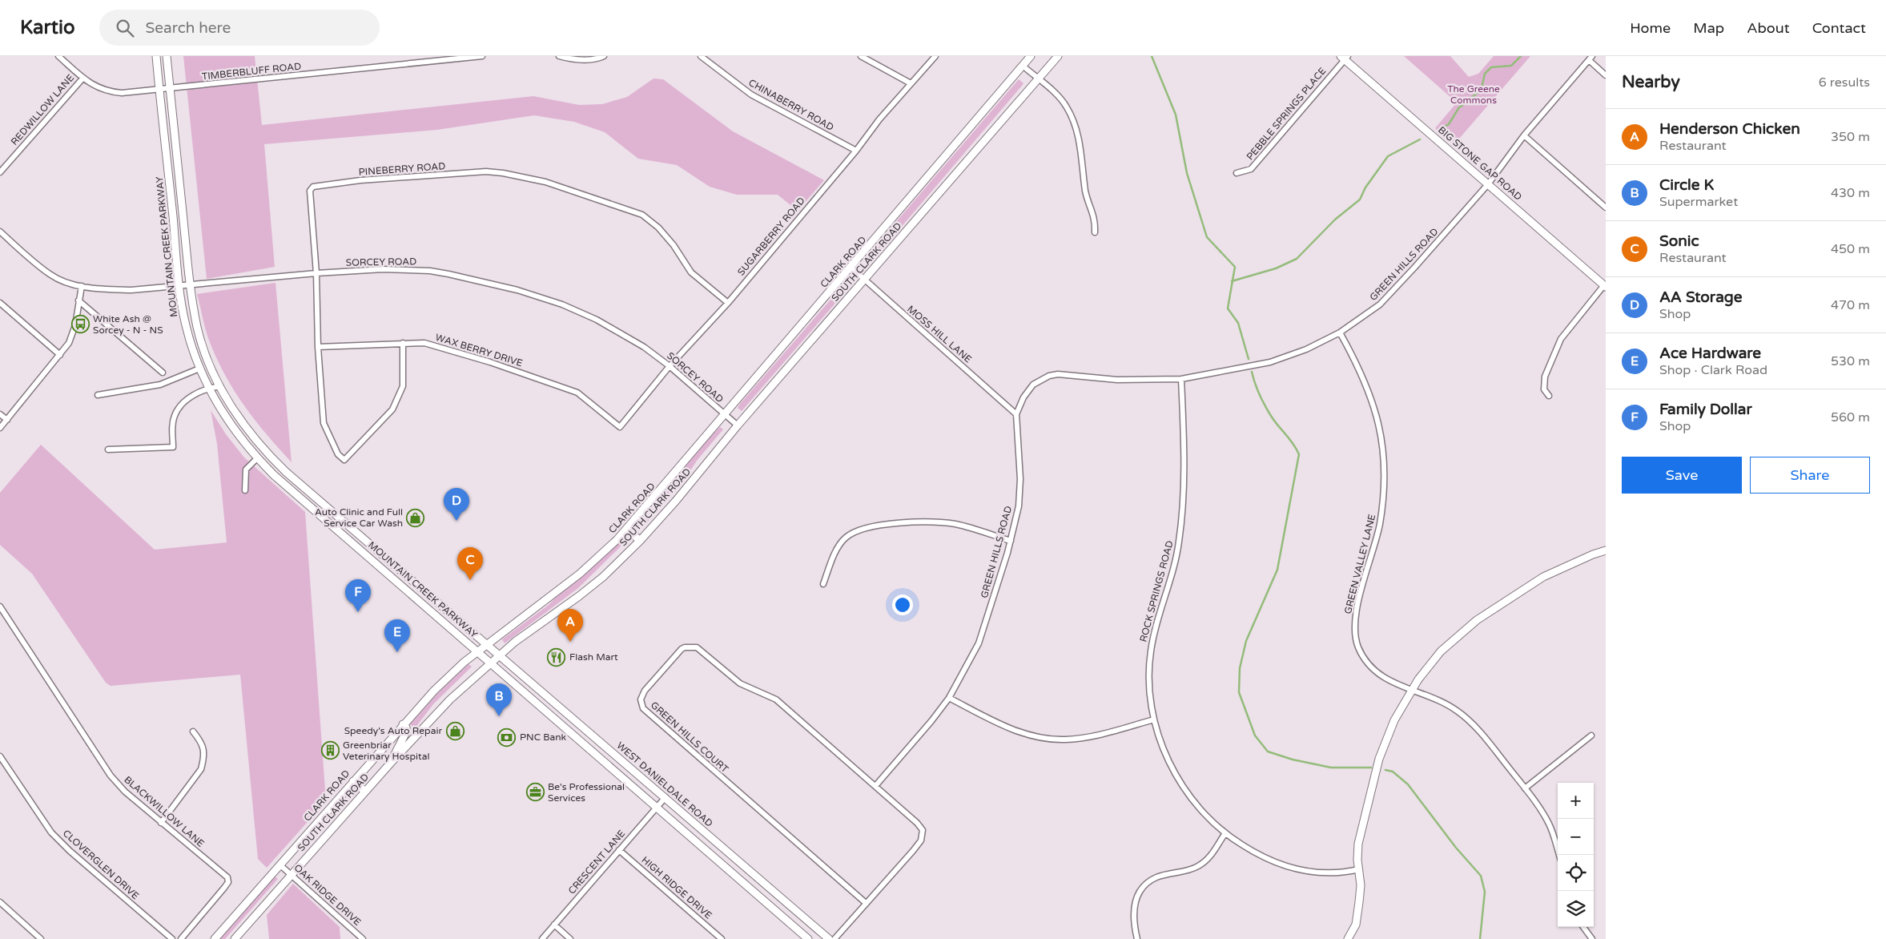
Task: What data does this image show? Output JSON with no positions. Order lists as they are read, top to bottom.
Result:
{
  "streets": {
    "main road": [
      "BIG STONE GAP ROAD",
      "MOUNTAIN CREEK PARKWAY",
      "CLARK ROAD",
      "SOUTH CLARK ROAD",
      "WEST DANIELDALE ROAD"
    ],
    "street": [
      "TIMBERBLUFF ROAD",
      "CHINABERRY ROAD",
      "REDWILLOW LANE",
      "PEBBLE SPRINGS PLACE",
      "PINEBERRY ROAD",
      "SUGARBERRY ROAD",
      "SORCEY ROAD",
      "GREEN HILLS ROAD",
      "MOSS HILL LANE",
      "WAX BERRY DRIVE",
      "GREEN VALLEY LANE",
      "ROCK SPRINGS ROAD",
      "GREEN HILLS COURT",
      "BLACKWILLOW LANE",
      "CRESCENT LANE",
      "CLOVERGLEN DRIVE",
      "HIGH RIDGE DRIVE",
      "OAK RIDGE DRIVE"
    ]
  },
  "crossings": [
    ["TIMBERBLUFF ROAD", "REDWILLOW LANE"],
    ["TIMBERBLUFF ROAD", "MOUNTAIN CREEK PARKWAY"],
    ["CHINABERRY ROAD", "SUGARBERRY ROAD"],
    ["PEBBLE SPRINGS PLACE", "BIG STONE GAP ROAD"],
    ["BIG STONE GAP ROAD", "GREEN HILLS ROAD"],
    ["PINEBERRY ROAD", "SUGARBERRY ROAD"],
    ["PINEBERRY ROAD", "SORCEY ROAD"],
    ["PINEBERRY ROAD", "WAX BERRY DRIVE"],
    ["SUGARBERRY ROAD", "SORCEY ROAD"],
    ["SUGARBERRY ROAD", "WAX BERRY DRIVE"],
    ["MOUNTAIN CREEK PARKWAY", "SORCEY ROAD"],
    ["MOUNTAIN CREEK PARKWAY", "CLARK ROAD"],
    ["MOUNTAIN CREEK PARKWAY", "WEST DANIELDALE ROAD"],
    ["SORCEY ROAD", "CLARK ROAD"],
    ["SORCEY ROAD", "SOUTH CLARK ROAD"],
    ["CLARK ROAD", "MOSS HILL LANE"],
    ["CLARK ROAD", "WEST DANIELDALE ROAD"],
    ["CLARK ROAD", "OAK RIDGE DRIVE"],
    ["SOUTH CLARK ROAD", "MOSS HILL LANE"],
    ["SOUTH CLARK ROAD", "WEST DANIELDALE ROAD"],
    ["SOUTH CLARK ROAD", "OAK RIDGE DRIVE"],
    ["GREEN HILLS ROAD", "MOSS HILL LANE"],
    ["GREEN HILLS ROAD", "GREEN VALLEY LANE"],
    ["GREEN HILLS ROAD", "ROCK SPRINGS ROAD"],
    ["GREEN HILLS ROAD", "GREEN HILLS COURT"],
    ["WEST DANIELDALE ROAD", "CRESCENT LANE"],
    ["CRESCENT LANE", "HIGH RIDGE DRIVE"]
  ],
  "parks": ["The Greene Commons"],
  "places": {
    "bus stop": ["White Ash @ Sorcey - N - NS"],
    "shop": ["Auto Clinic and Full Service Car Wash", "Speedy's Auto Repair"],
    "restaurant": ["Flash Mart"],
    "bank": ["PNC Bank"],
    "building": ["Greenbriar Veterinary Hospital"],
    "office": ["Be's Professional Services"]
  },
  "page": {
    "header": "Kartio",
    "search": "Search here",
    "nav": [
      "Home",
      "Map",
      "About",
      "Contact"
    ],
    "heading": ["Nearby", "6 results"],
    "list": [
      {
        "mark": "A",
        "name": "Henderson Chicken",
        "note": "Restaurant",
        "value": "350 m"
      },
      {
        "mark": "B",
        "name": "Circle K",
        "note": "Supermarket",
        "value": "430 m"
      },
      {
        "mark": "C",
        "name": "Sonic",
        "note": "Restaurant",
        "value": "450 m"
      },
      {
        "mark": "D",
        "name": "AA Storage",
        "note": "Shop",
        "value": "470 m"
      },
      {
        "mark": "E",
        "name": "Ace Hardware",
        "note": "Shop · Clark Road",
        "value": "530 m"
      },
      {
        "mark": "F",
        "name": "Family Dollar",
        "note": "Shop",
        "value": "560 m"
      }
    ],
    "buttons": ["Save", "Share"],
    "pins": [
      "D",
      "C",
      "F",
      "A",
      "E",
      "B"
    ],
    "map_buttons": ["+", "−"]
  }
}
